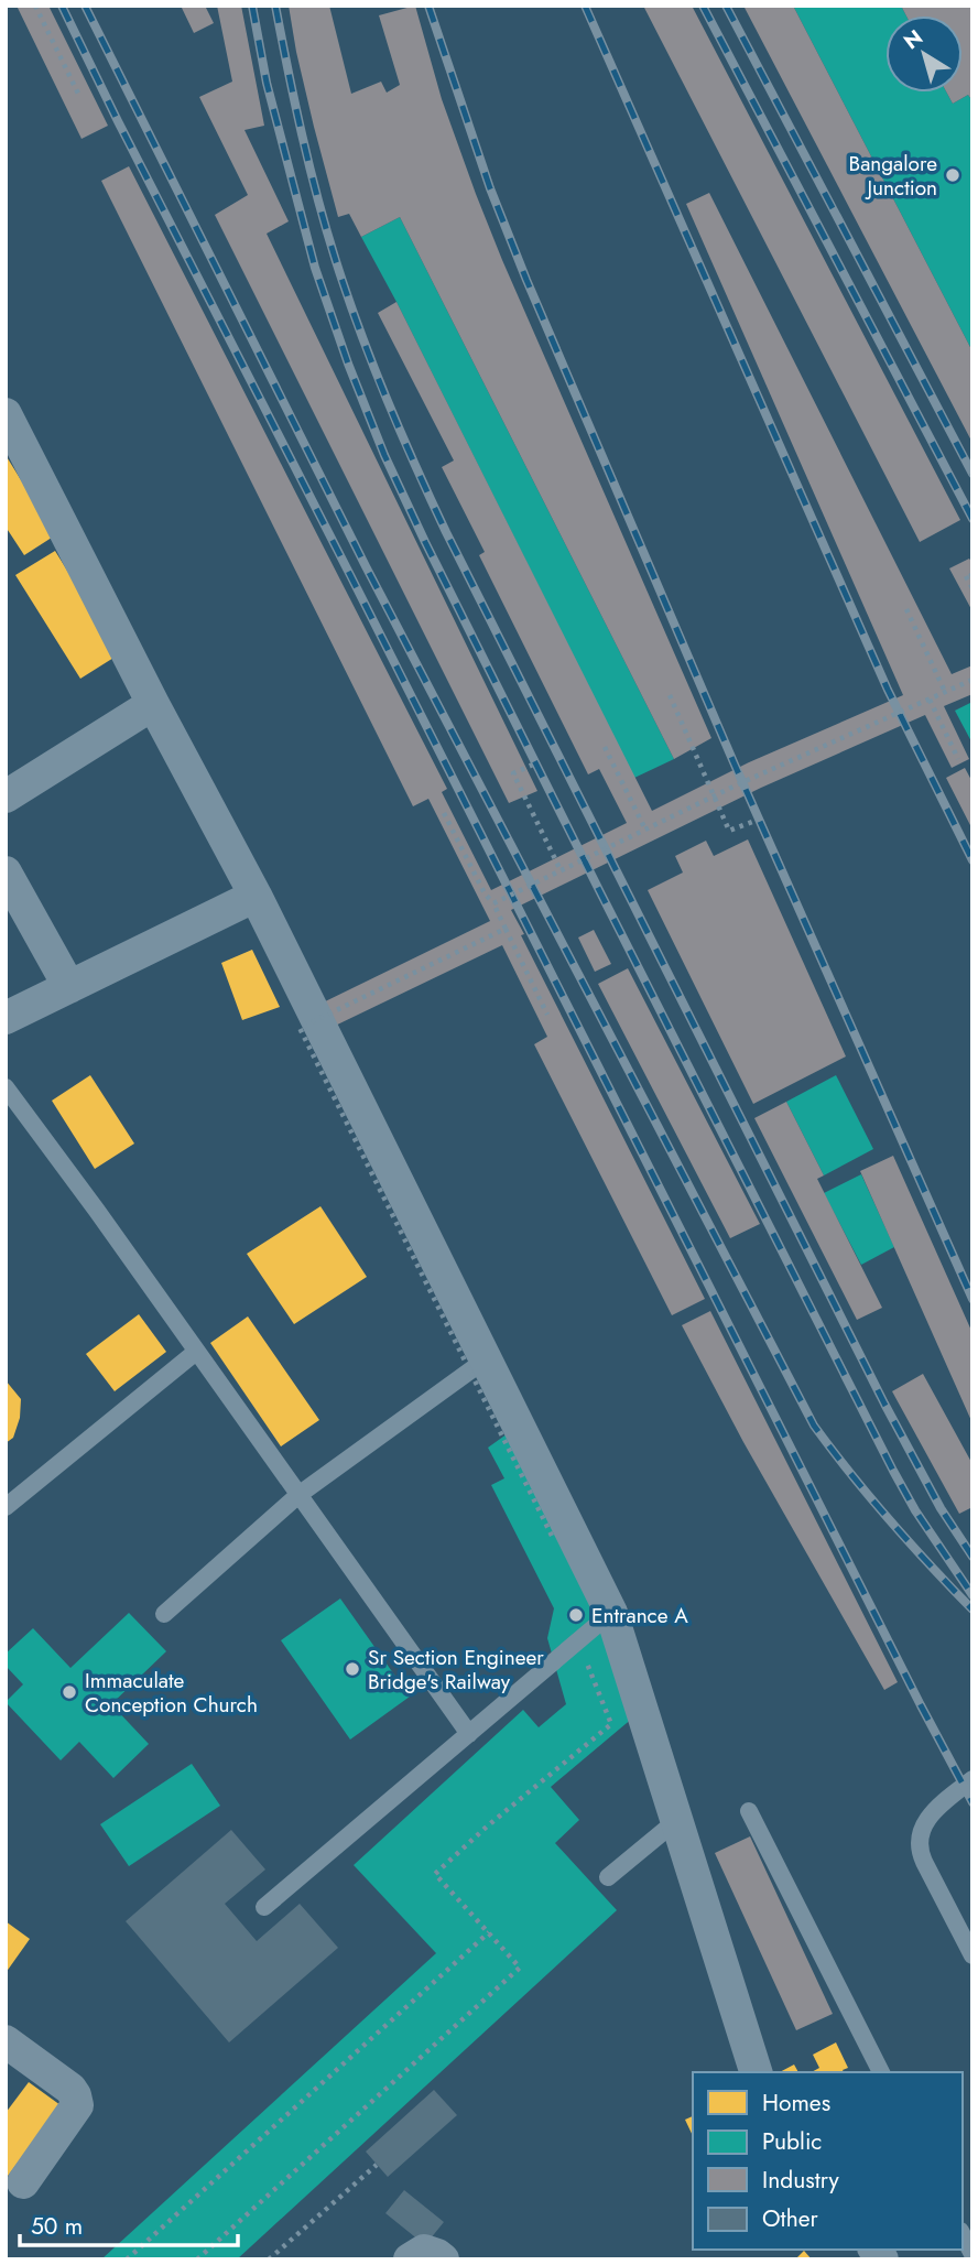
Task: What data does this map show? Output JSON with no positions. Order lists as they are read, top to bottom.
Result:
{
  "places": [
    "Bangalore Junction",
    "Entrance A",
    "Sr Section Engineer Bridge's Railway",
    "Immaculate Conception Church"
  ],
  "legend": [
    "Homes",
    "Public",
    "Industry",
    "Other"
  ],
  "scale_bar": "50 m",
  "north": "top left"
}
